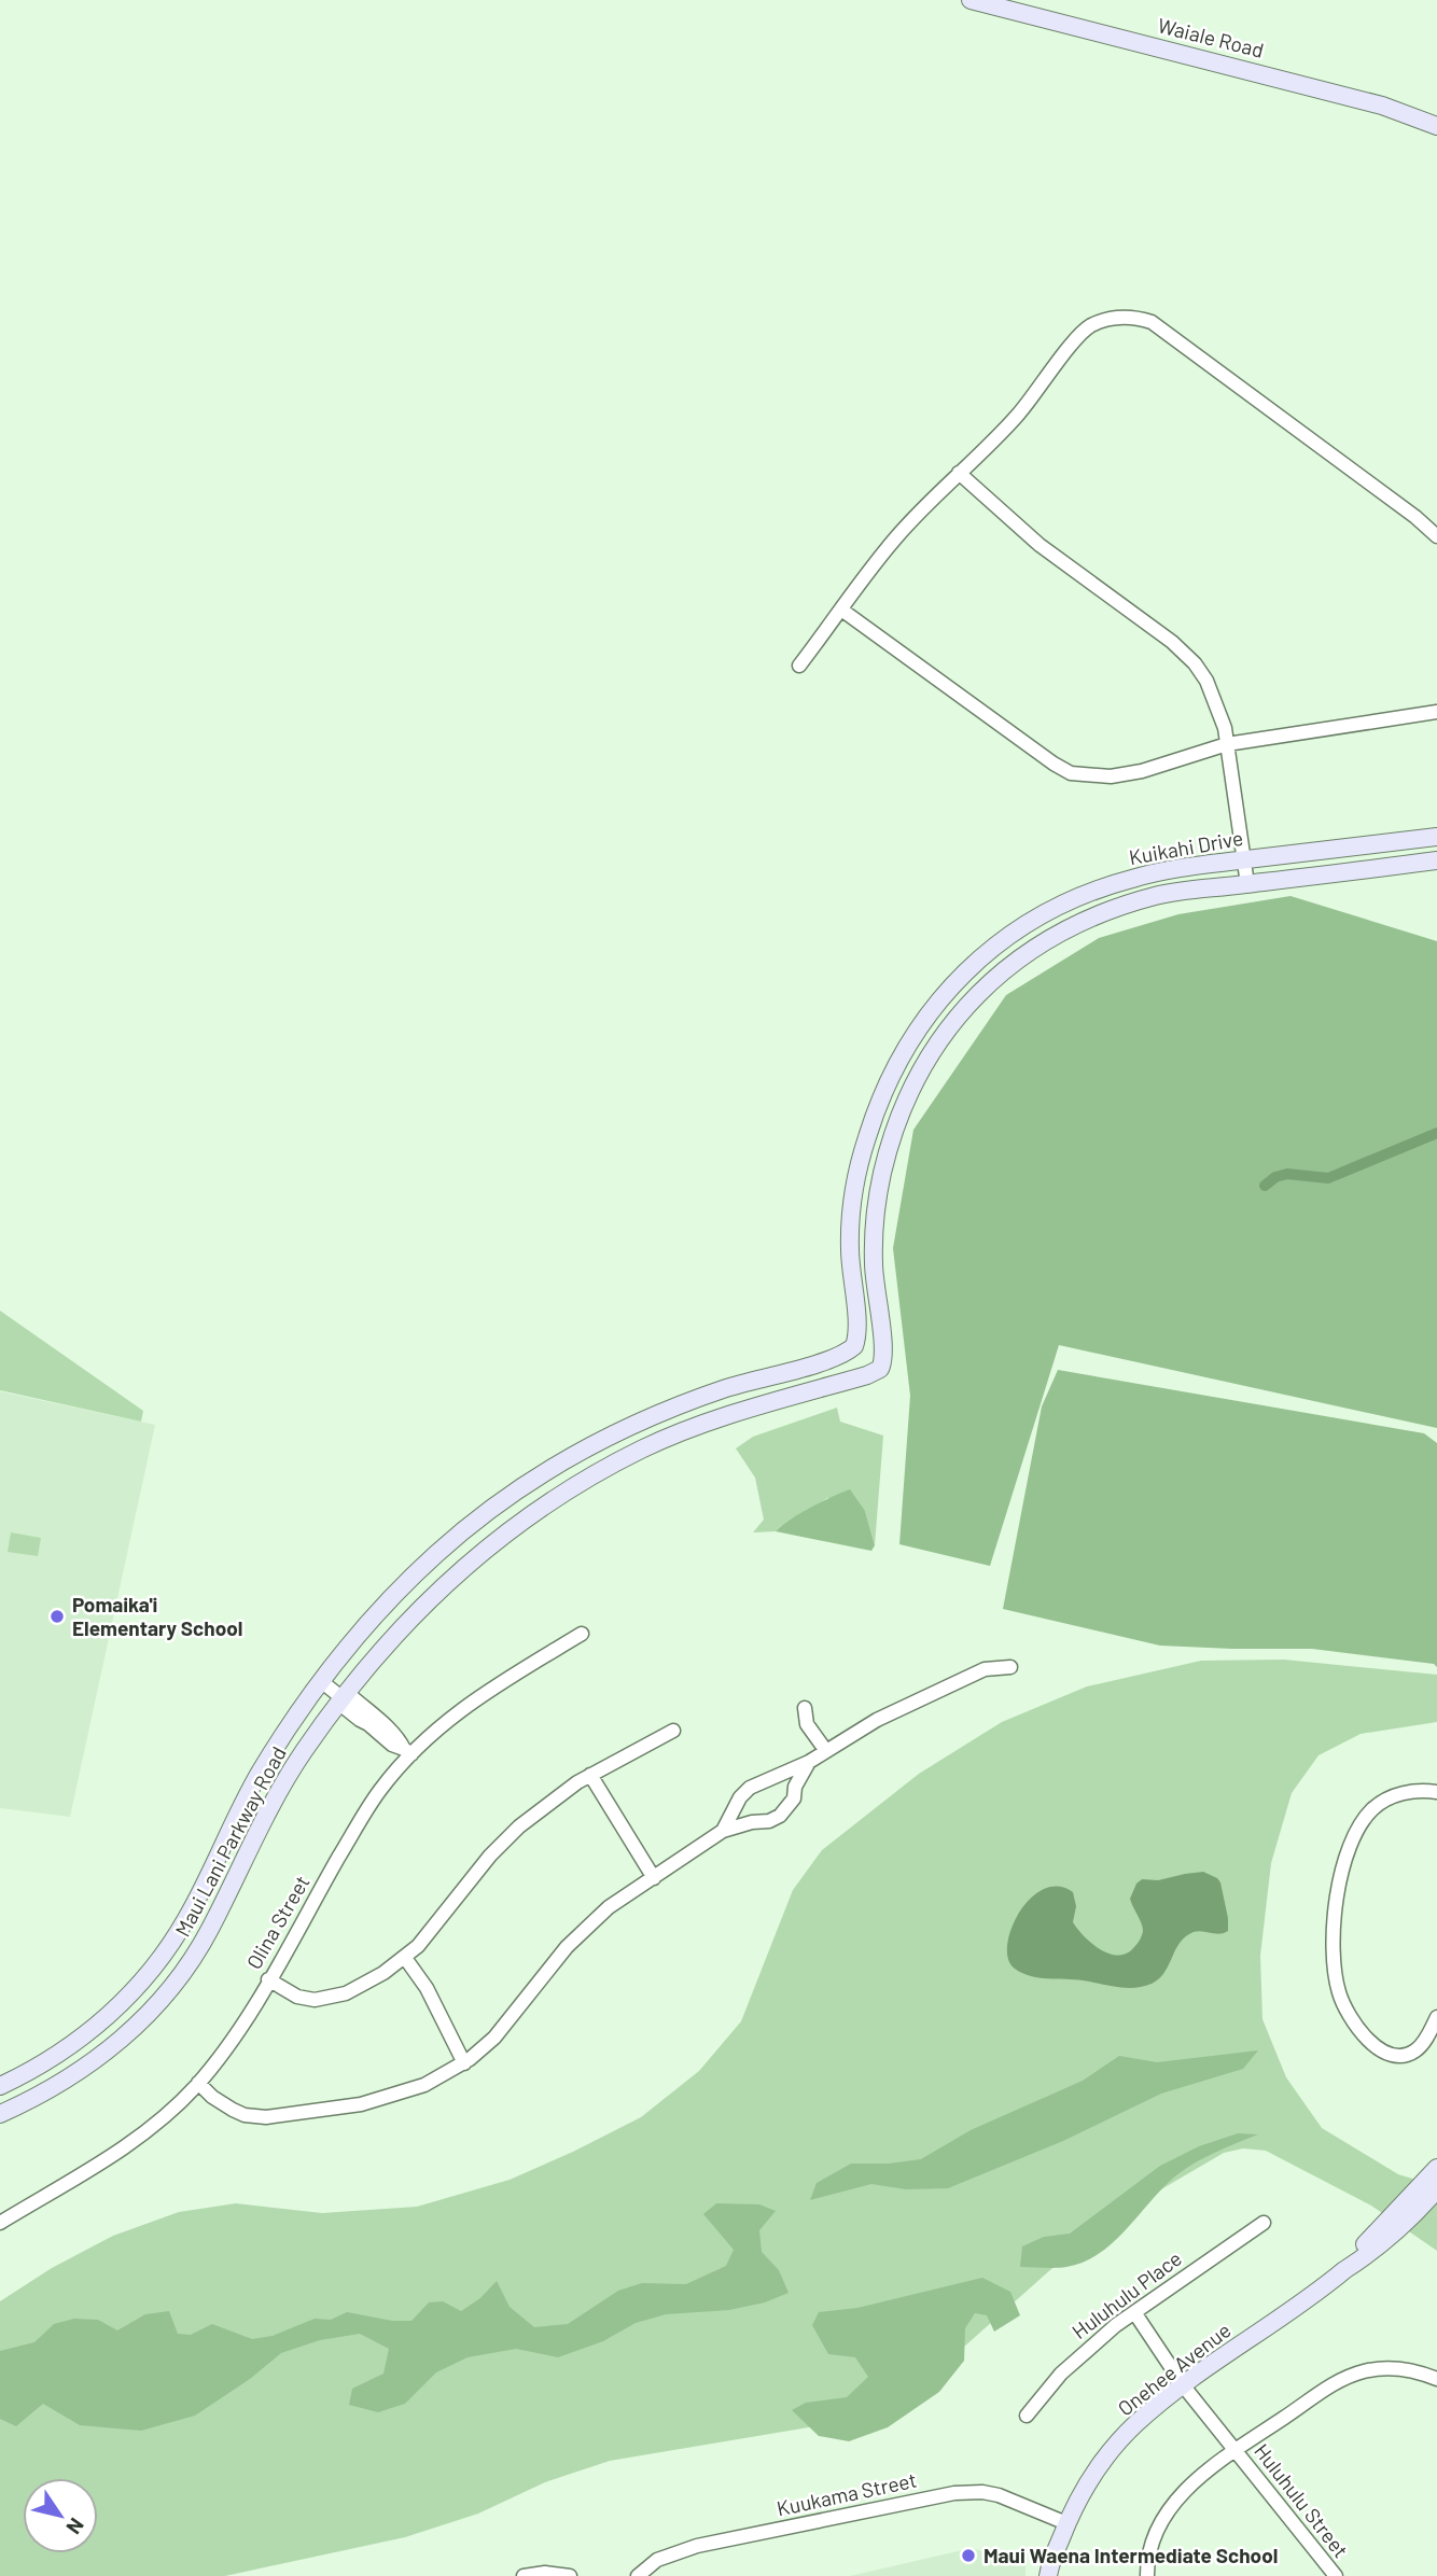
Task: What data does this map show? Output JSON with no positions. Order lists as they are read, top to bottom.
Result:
{
  "streets": {
    "main road": [
      "Waiale Road",
      "Kuikahi Drive",
      "Maui Lani Parkway Road",
      "Onehee Avenue"
    ],
    "street": [
      "Olina Street",
      "Huluhulu Place",
      "Kuukama Street",
      "Huluhulu Street"
    ]
  },
  "crossings": [
    ["Kuikahi Drive", "Maui Lani Parkway Road"],
    ["Huluhulu Place", "Huluhulu Street"],
    ["Onehee Avenue", "Kuukama Street"],
    ["Onehee Avenue", "Huluhulu Street"]
  ],
  "places": ["Pomaika'i Elementary School", "Maui Waena Intermediate School"],
  "north": "bottom right"
}
